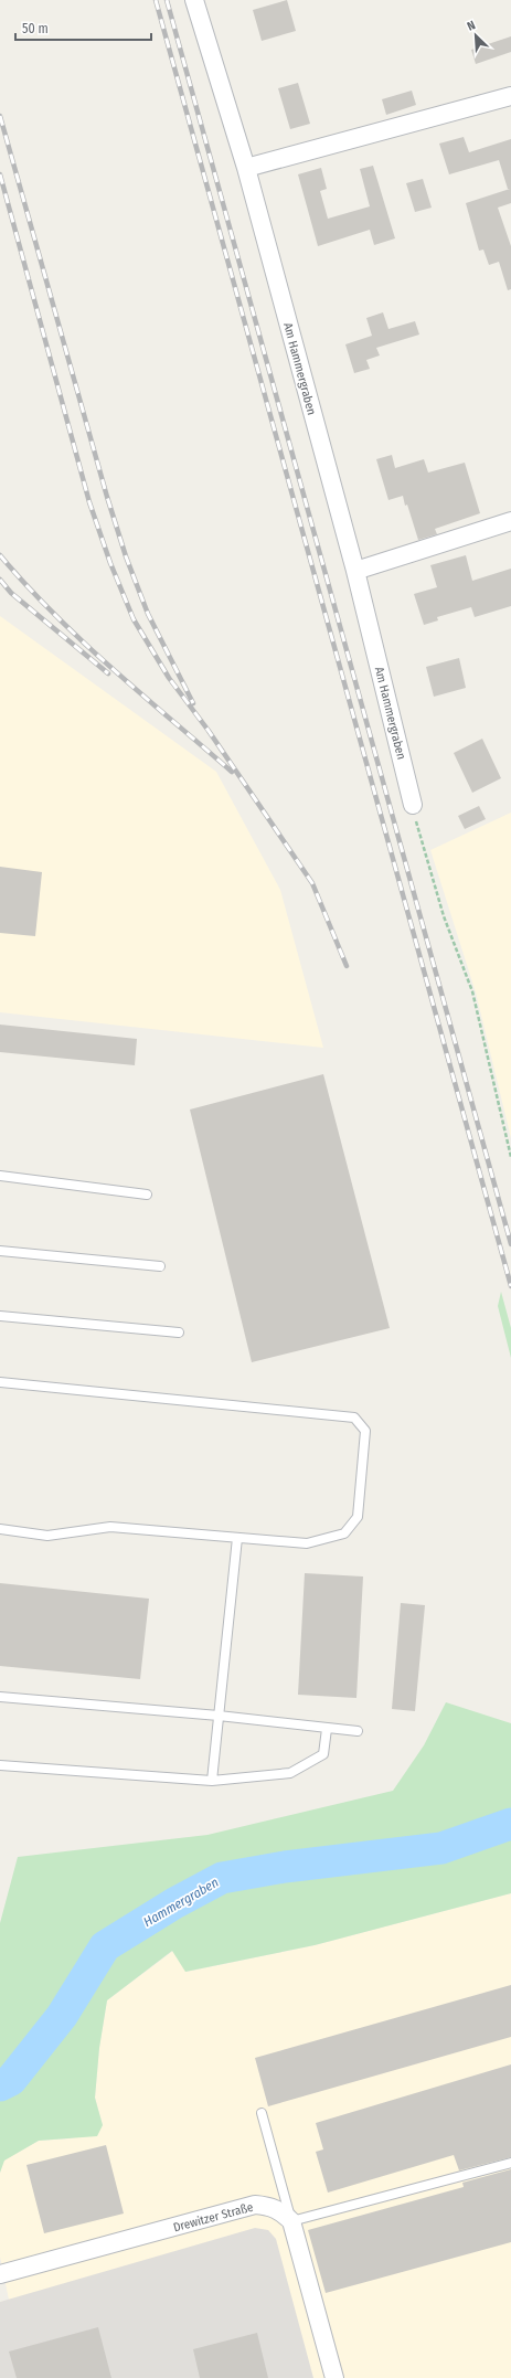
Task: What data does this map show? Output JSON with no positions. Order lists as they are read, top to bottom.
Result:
{
  "streets": {
    "street": ["Am Hammergraben", "Drewitzer Straße"]
  },
  "water": ["Hammergraben"],
  "scale_bar": "50 m",
  "north": "top left"
}
